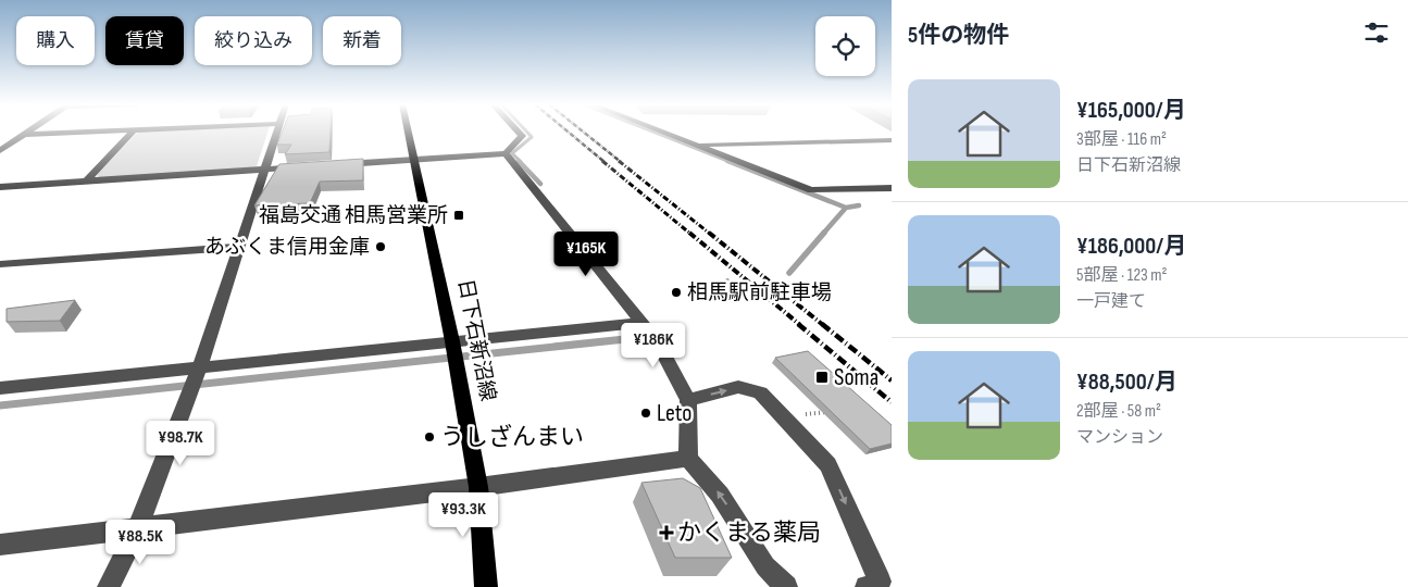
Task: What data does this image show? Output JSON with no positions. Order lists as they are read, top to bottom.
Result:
{
  "streets": {
    "main road": ["日下石新沼線"]
  },
  "places": {
    "transit": ["福島交通 相馬営業所", "Soma"],
    "other": [
      "あぶくま信用金庫",
      "相馬駅前駐車場",
      "Leto",
      "うしざんまい"
    ],
    "health": ["かくまる薬局"]
  },
  "page": {
    "heading": "5件の物件",
    "chip": [
      "購入",
      "賃貸",
      "絞り込み",
      "新着"
    ],
    "list": [
      {
        "name": "¥165,000/月",
        "note": "3部屋 · 116 m² · 日下石新沼線"
      },
      {
        "name": "¥186,000/月",
        "note": "5部屋 · 123 m² · 一戸建て"
      },
      {
        "name": "¥88,500/月",
        "note": "2部屋 · 58 m² · マンション"
      }
    ],
    "price": [
      "¥165K",
      "¥186K",
      "¥98.7K",
      "¥93.3K",
      "¥88.5K"
    ]
  }
}
